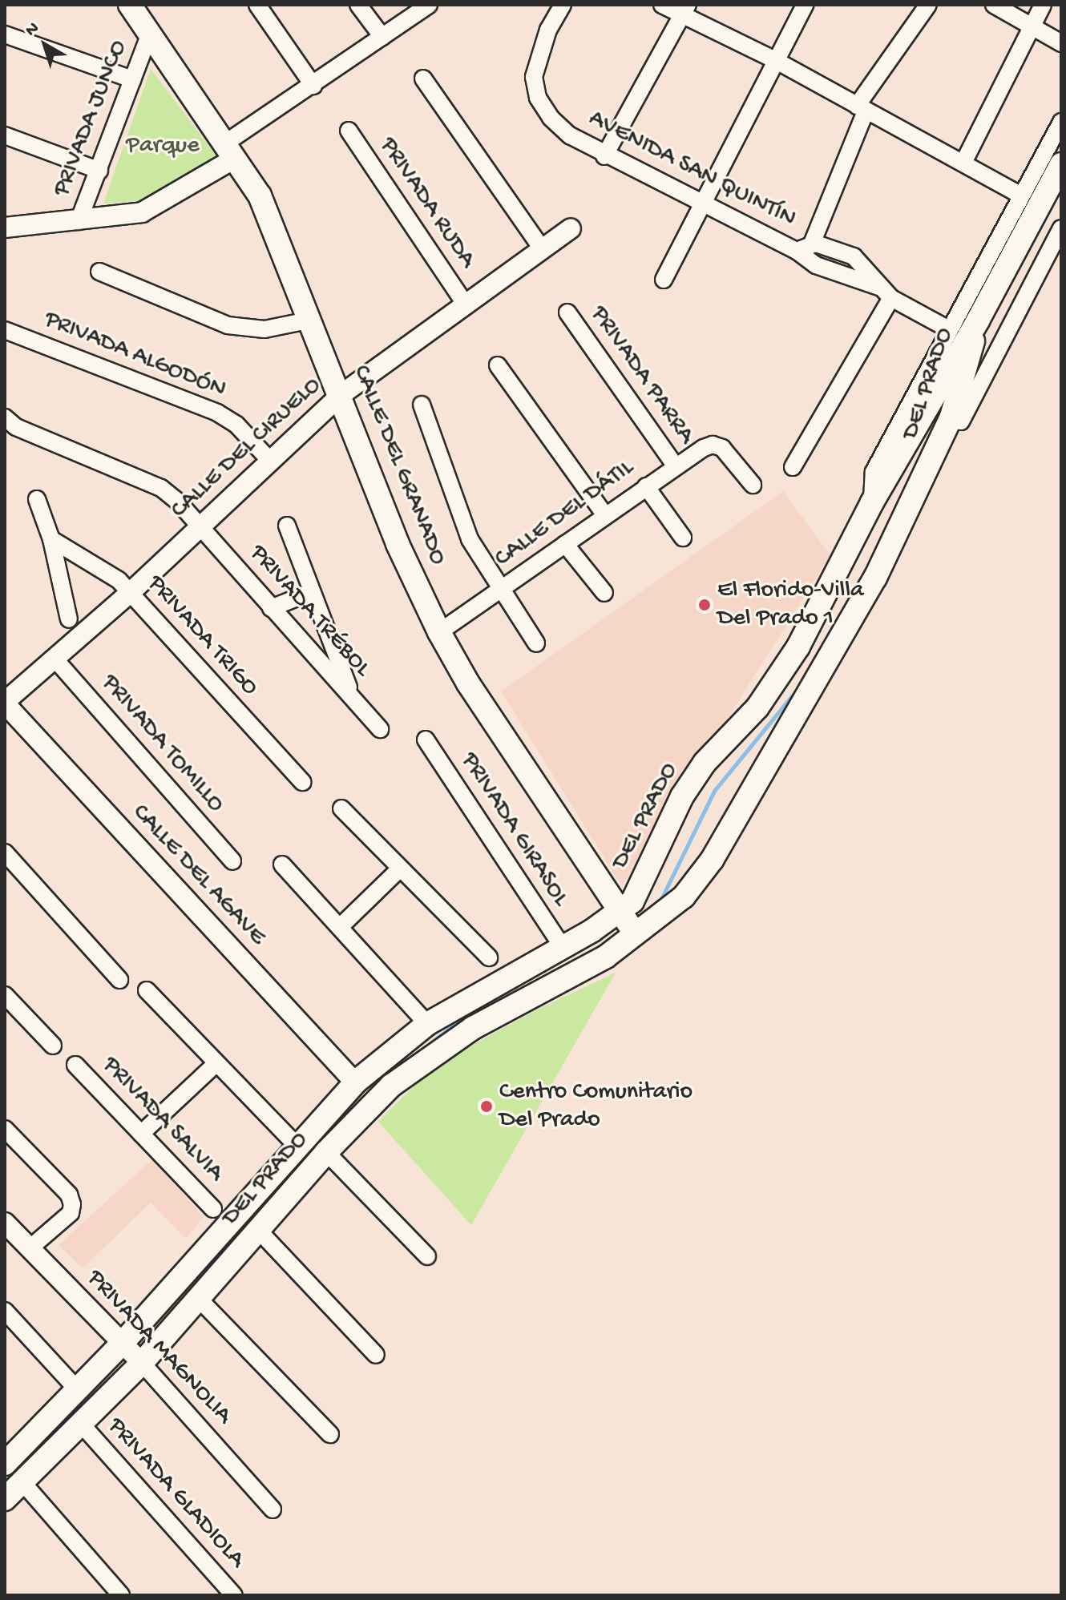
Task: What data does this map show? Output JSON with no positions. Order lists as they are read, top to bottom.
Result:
{
  "streets": {
    "main road": ["DEL PRADO", "CALLE DEL GRANADO"],
    "street": [
      "PRIVADA JUNCO",
      "AVENIDA SAN QUINTÍN",
      "PRIVADA RUDA",
      "PRIVADA ALGODÓN",
      "PRIVADA PARRA",
      "CALLE DEL CIRUELO",
      "CALLE DEL DÁTIL",
      "PRIVADA TRÉBOL",
      "PRIVADA TRIGO",
      "PRIVADA TOMILLO",
      "PRIVADA GIRASOL",
      "CALLE DEL AGAVE",
      "PRIVADA SALVIA",
      "PRIVADA MAGNOLIA",
      "PRIVADA GLADIOLA"
    ]
  },
  "crossings": [
    ["PRIVADA JUNCO", "CALLE DEL GRANADO"],
    ["PRIVADA RUDA", "CALLE DEL CIRUELO"],
    ["PRIVADA ALGODÓN", "CALLE DEL CIRUELO"],
    ["PRIVADA PARRA", "CALLE DEL DÁTIL"],
    ["DEL PRADO", "CALLE DEL GRANADO"],
    ["DEL PRADO", "PRIVADA GIRASOL"],
    ["DEL PRADO", "CALLE DEL AGAVE"],
    ["DEL PRADO", "PRIVADA MAGNOLIA"],
    ["DEL PRADO", "PRIVADA GLADIOLA"],
    ["CALLE DEL CIRUELO", "CALLE DEL GRANADO"],
    ["CALLE DEL CIRUELO", "PRIVADA TRÉBOL"],
    ["CALLE DEL CIRUELO", "PRIVADA TRIGO"],
    ["CALLE DEL CIRUELO", "PRIVADA TOMILLO"],
    ["CALLE DEL CIRUELO", "CALLE DEL AGAVE"],
    ["CALLE DEL GRANADO", "CALLE DEL DÁTIL"]
  ],
  "parks": ["Parque"],
  "places": ["El Florido-Villa Del Prado 1", "Centro Comunitario Del Prado"],
  "north": "top left"
}
